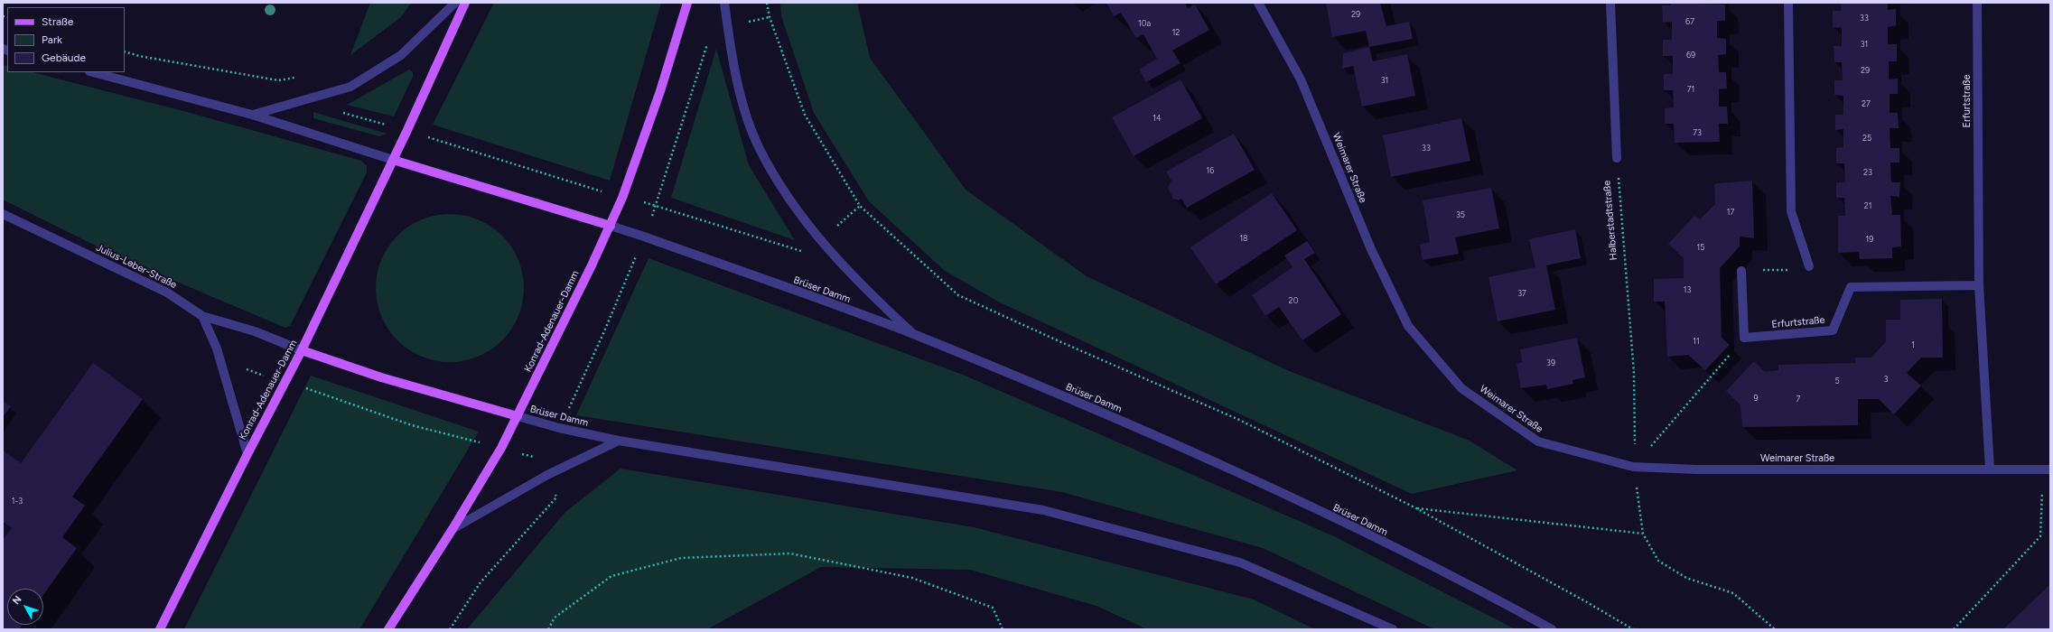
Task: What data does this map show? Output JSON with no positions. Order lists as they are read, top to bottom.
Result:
{
  "streets": {
    "main road": ["Konrad-Adenauer-Damm"],
    "street": [
      "Erfurtstraße",
      "Weimarer Straße",
      "Julius-Leber-Straße",
      "Brüser Damm"
    ],
    "path": ["Halberstadtstraße"]
  },
  "crossings": [
    ["Erfurtstraße", "Weimarer Straße"],
    ["Julius-Leber-Straße", "Konrad-Adenauer-Damm"],
    ["Brüser Damm", "Konrad-Adenauer-Damm"]
  ],
  "house_numbers": [
    "29",
    "33",
    "67",
    "10a",
    "12",
    "31",
    "69",
    "29",
    "31",
    "71",
    "27",
    "14",
    "73",
    "25",
    "33",
    "16",
    "23",
    "21",
    "17",
    "35",
    "18",
    "19",
    "15",
    "13",
    "37",
    "20",
    "11",
    "1",
    "39",
    "3",
    "5",
    "9",
    "7",
    "1-3"
  ],
  "legend": ["Straße", "Park", "Gebäude"],
  "north": "top left"
}
